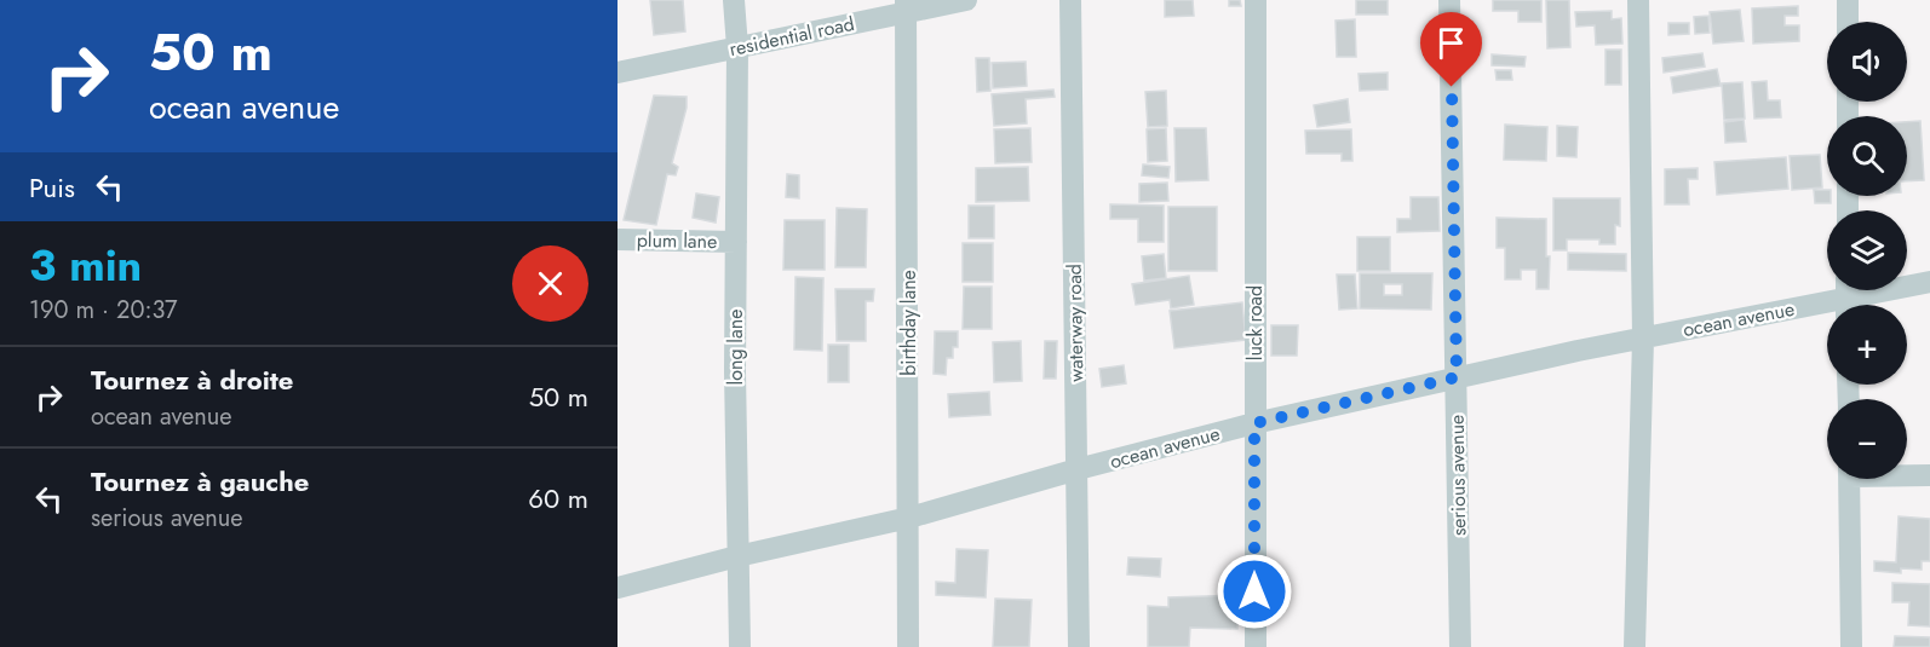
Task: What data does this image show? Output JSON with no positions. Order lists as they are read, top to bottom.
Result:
{
  "streets": {
    "street": [
      "residential road",
      "plum lane",
      "ocean avenue",
      "birthday lane",
      "waterway road",
      "luck road",
      "long lane",
      "serious avenue"
    ]
  },
  "crossings": [
    ["residential road", "birthday lane"],
    ["residential road", "long lane"],
    ["plum lane", "long lane"],
    ["ocean avenue", "birthday lane"],
    ["ocean avenue", "waterway road"],
    ["ocean avenue", "luck road"],
    ["ocean avenue", "long lane"],
    ["ocean avenue", "serious avenue"]
  ],
  "page": {
    "turn": ["50 m", "ocean avenue"],
    "map_buttons": ["+", "−"],
    "then": "Puis",
    "heading": ["3 min", "190 m · 20:37"],
    "list": [
      {
        "name": "Tournez à droite",
        "note": "ocean avenue",
        "value": "50 m"
      },
      {
        "name": "Tournez à gauche",
        "note": "serious avenue",
        "value": "60 m"
      }
    ]
  }
}
